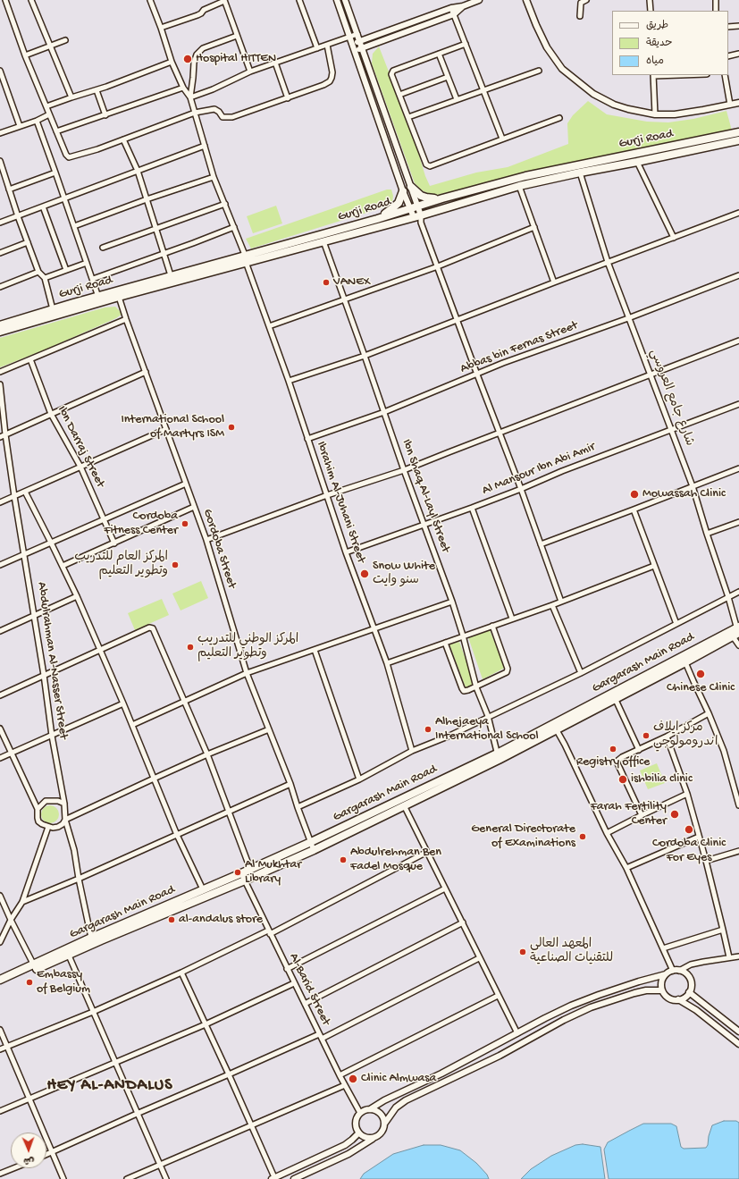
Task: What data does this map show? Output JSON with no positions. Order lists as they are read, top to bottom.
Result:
{
  "streets": {
    "main road": ["Gurji Road", "Gargarash Main Road"],
    "street": [
      "Abbas bin Fernas Street",
      "شارع جامع العروسي",
      "Ibn Darraj Street",
      "Al Mansour Ibn Abi Amir",
      "Ibn Shaq Al-Layl Street",
      "Ibrahim Al-Juhani Street",
      "Gordoba Street",
      "Abdulrahman Al-Nasser Street",
      "Al-Barid Street"
    ]
  },
  "crossings": [
    ["Gurji Road", "شارع جامع العروسي"],
    ["Gurji Road", "Ibn Shaq Al-Layl Street"],
    ["Gurji Road", "Ibrahim Al-Juhani Street"],
    ["Gurji Road", "Gordoba Street"],
    ["Abbas bin Fernas Street", "شارع جامع العروسي"],
    ["Abbas bin Fernas Street", "Ibn Shaq Al-Layl Street"],
    ["Abbas bin Fernas Street", "Ibrahim Al-Juhani Street"],
    ["شارع جامع العروسي", "Al Mansour Ibn Abi Amir"],
    ["شارع جامع العروسي", "Gargarash Main Road"],
    ["Al Mansour Ibn Abi Amir", "Ibn Shaq Al-Layl Street"],
    ["Al Mansour Ibn Abi Amir", "Ibrahim Al-Juhani Street"],
    ["Ibn Shaq Al-Layl Street", "Gargarash Main Road"],
    ["Gordoba Street", "Gargarash Main Road"],
    ["Abdulrahman Al-Nasser Street", "Gargarash Main Road"],
    ["Gargarash Main Road", "Al-Barid Street"]
  ],
  "districts": ["HEY AL-ANDALUS"],
  "places": [
    "Hospital HITTEN",
    "VANEX",
    "International School of Martyrs ISM",
    "Mowassah Clinic",
    "Cordoba Fitness Center",
    "المركز العام للتدريب وتطوير التعليم",
    "Snow White سنو وايت",
    "المركز الوطني للتدريب وتطوير التعليم",
    "Chinese Clinic",
    "Alhejaeya International School",
    "مركز ايلاف اندرومولوجي",
    "Registry office",
    "ishbilia clinic",
    "Farah Fertility Center",
    "Cordoba Clinic For Eyes",
    "General Directorate of Examinations",
    "Abdulrehman Ben Fadel Mosque",
    "Al Mukhtar Library",
    "al-andalus store",
    "المعهد العالي للتقنيات الصناعية",
    "Embassy of Belgium",
    "Clinic Almwasa"
  ],
  "legend": ["طريق", "حديقة", "مياه"],
  "north": "bottom"
}
